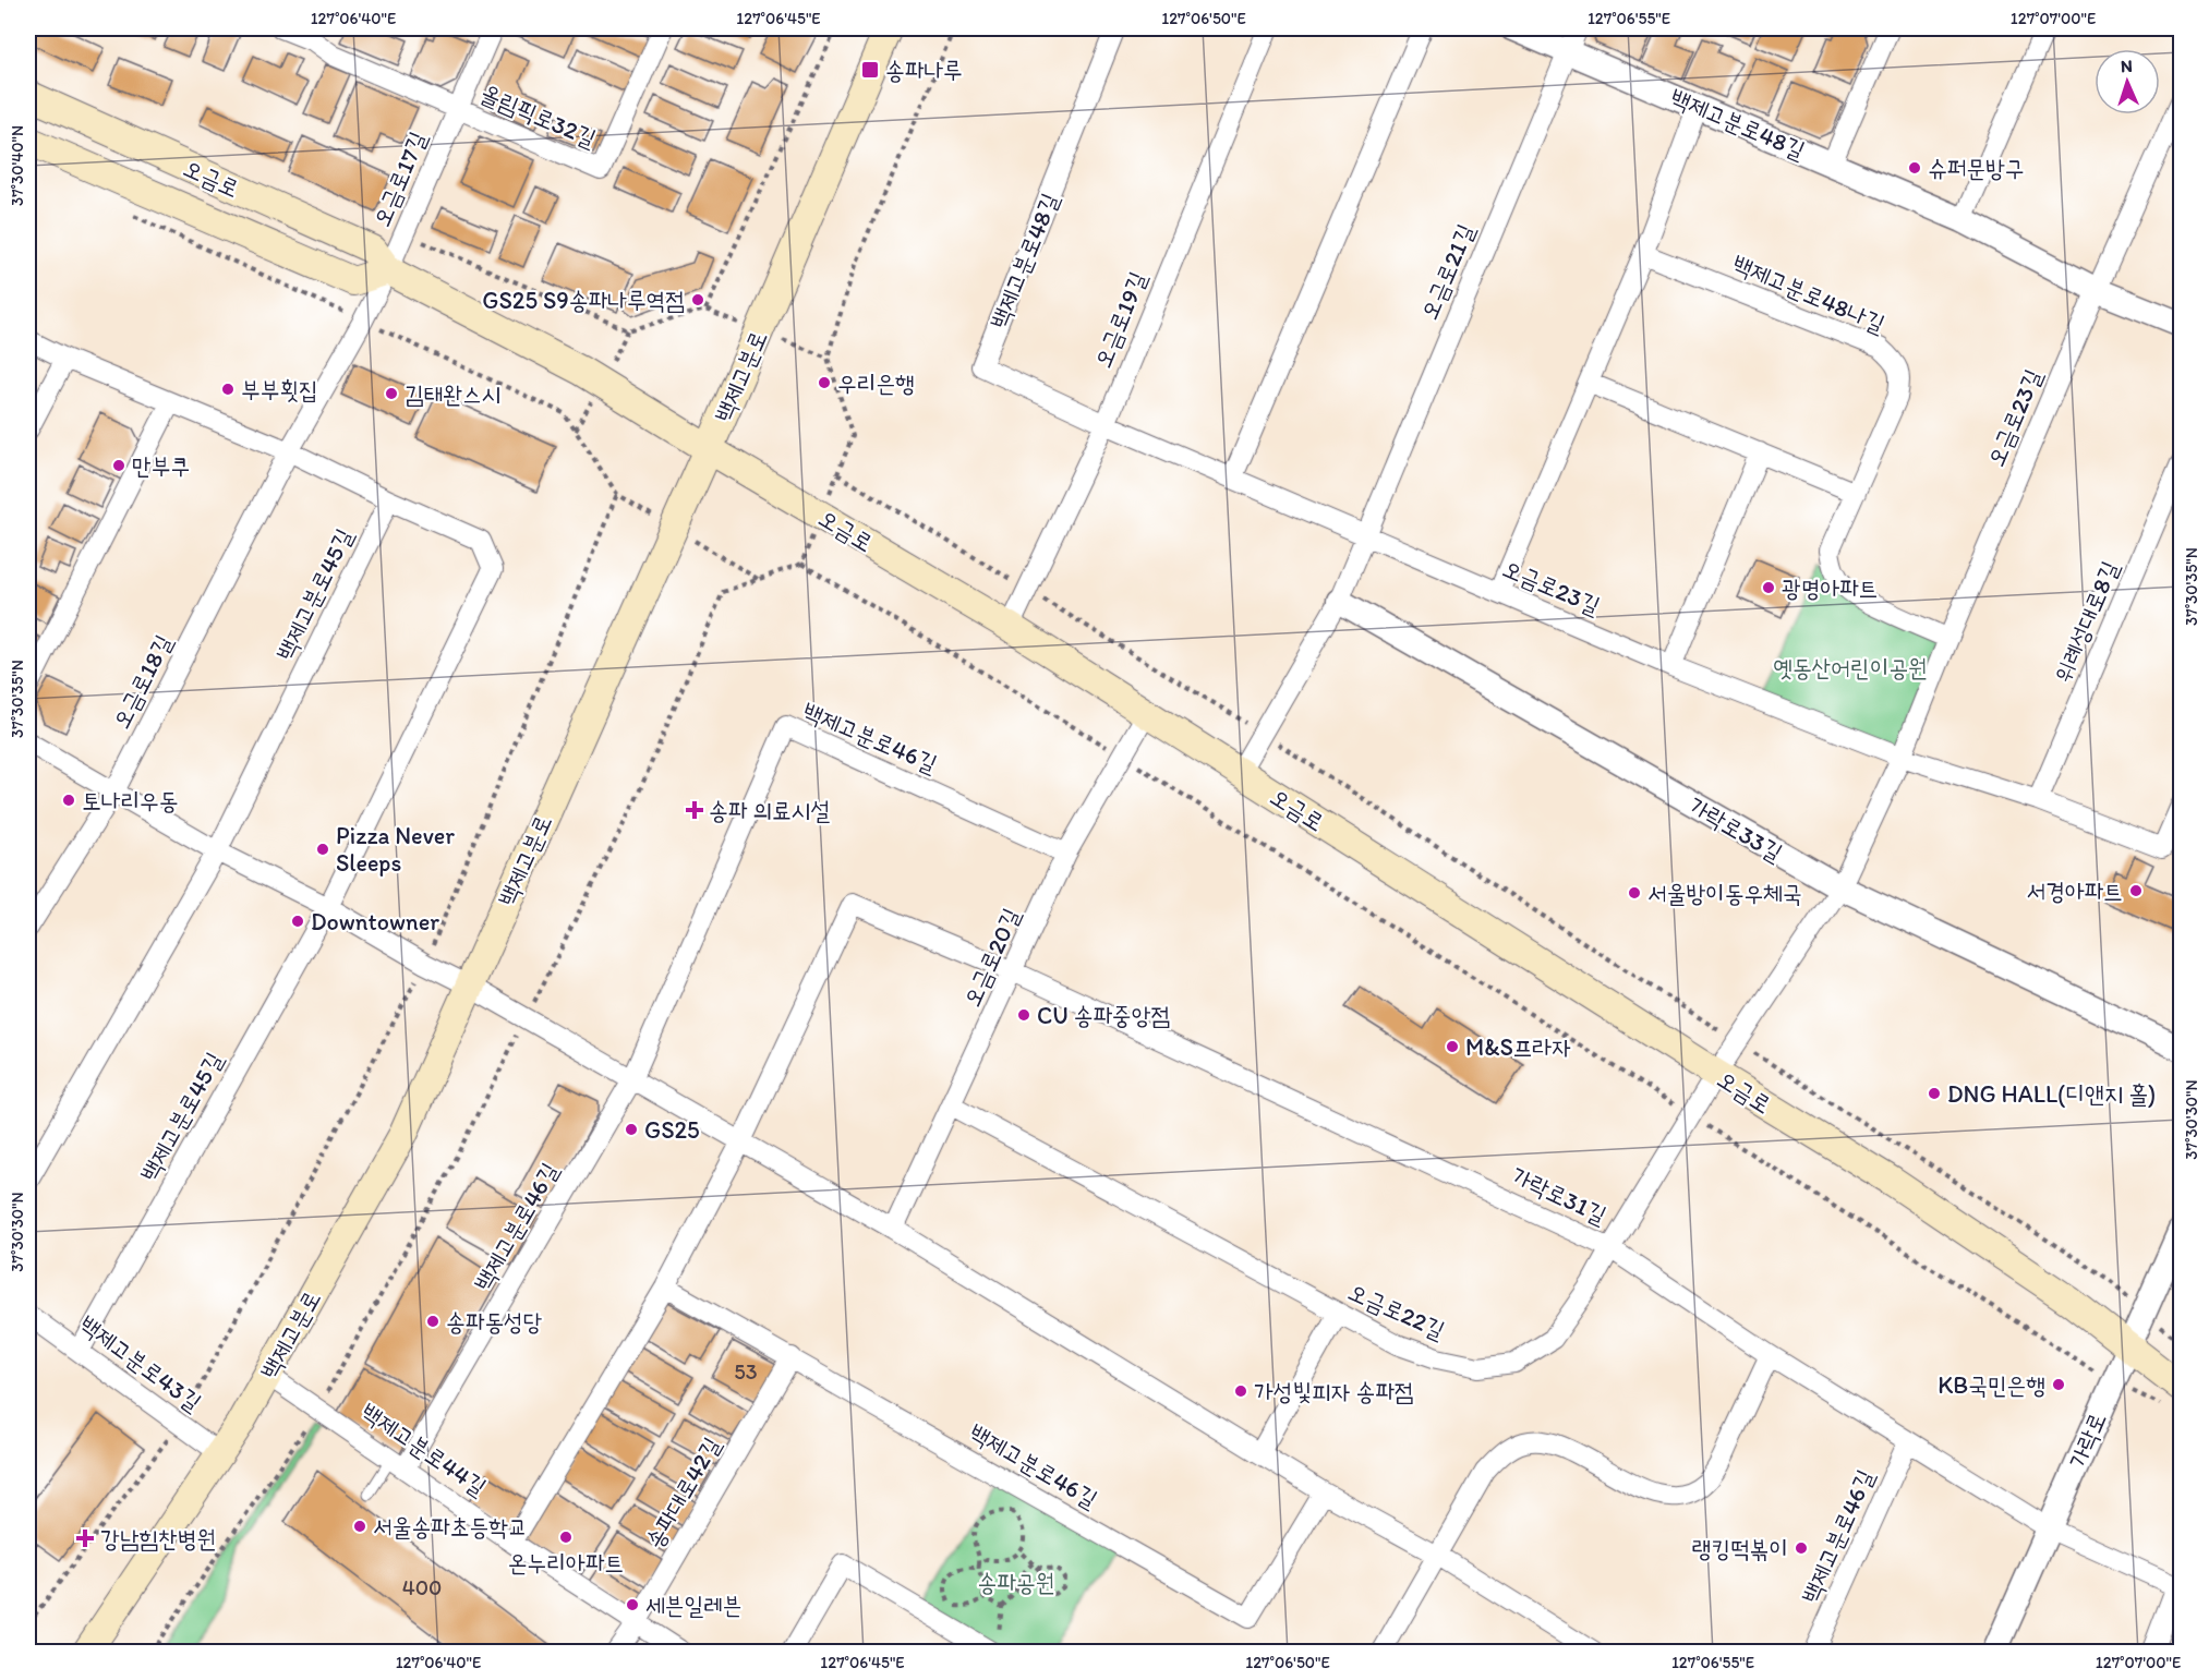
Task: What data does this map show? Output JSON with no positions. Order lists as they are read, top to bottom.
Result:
{
  "streets": {
    "main road": ["오금로", "백제고분로"],
    "street": [
      "올림픽로32길",
      "백제고분로48길",
      "오금로17길",
      "오금로21길",
      "백제고분로48나길",
      "오금로19길",
      "오금로23길",
      "백제고분로45길",
      "위례성대로8길",
      "오금로18길",
      "백제고분로46길",
      "가락로33길",
      "오금로20길",
      "가락로31길",
      "오금로22길",
      "백제고분로43길",
      "가락로",
      "백제고분로44길",
      "송파대로42길"
    ]
  },
  "crossings": [
    ["올림픽로32길", "오금로17길"],
    ["백제고분로48길", "오금로21길"],
    ["백제고분로48길", "오금로19길"],
    ["백제고분로48길", "오금로23길"],
    ["오금로", "오금로17길"],
    ["오금로", "오금로21길"],
    ["오금로", "오금로19길"],
    ["오금로", "백제고분로"],
    ["오금로", "오금로23길"],
    ["오금로", "오금로18길"],
    ["오금로", "오금로20길"],
    ["오금로", "오금로22길"],
    ["오금로", "가락로"],
    ["오금로17길", "오금로18길"],
    ["오금로21길", "오금로23길"],
    ["오금로21길", "가락로33길"],
    ["백제고분로48나길", "오금로23길"],
    ["백제고분로", "백제고분로43길"],
    ["백제고분로", "백제고분로44길"],
    ["오금로23길", "위례성대로8길"],
    ["오금로23길", "가락로33길"],
    ["오금로23길", "오금로22길"],
    ["백제고분로45길", "백제고분로43길"],
    ["백제고분로46길", "오금로20길"],
    ["백제고분로46길", "가락로31길"],
    ["백제고분로46길", "백제고분로44길"],
    ["백제고분로46길", "송파대로42길"],
    ["오금로20길", "가락로31길"],
    ["오금로20길", "오금로22길"],
    ["가락로31길", "오금로22길"],
    ["가락로31길", "가락로"],
    ["백제고분로44길", "송파대로42길"]
  ],
  "parks": ["옛동산어린이공원", "송파공원"],
  "places": {
    "transit": ["송파나루"],
    "other": [
      "슈퍼문방구",
      "GS25 S9송파나루역점",
      "우리은행",
      "부부횟집",
      "김태완스시",
      "만부쿠",
      "광명아파트",
      "토나리우동",
      "Pizza Never Sleeps",
      "서경아파트",
      "서울방이동우체국",
      "Downtowner",
      "CU 송파중앙점",
      "M&S프라자",
      "DNG HALL(디앤지 홀)",
      "GS25",
      "송파동성당",
      "KB국민은행",
      "가성빛피자 송파점",
      "서울송파초등학교",
      "온누리아파트",
      "랭킹떡볶이",
      "세븐일레븐"
    ],
    "health": ["송파 의료시설", "강남힘찬병원"]
  },
  "house_numbers": ["53", "400"],
  "north": "top",
  "coordinates": [
    "127°06'40\"E",
    "127°06'45\"E",
    "127°06'50\"E",
    "127°06'55\"E",
    "127°07'00\"E",
    "37°30'40\"N",
    "37°30'35\"N",
    "37°30'30\"N"
  ]
}
